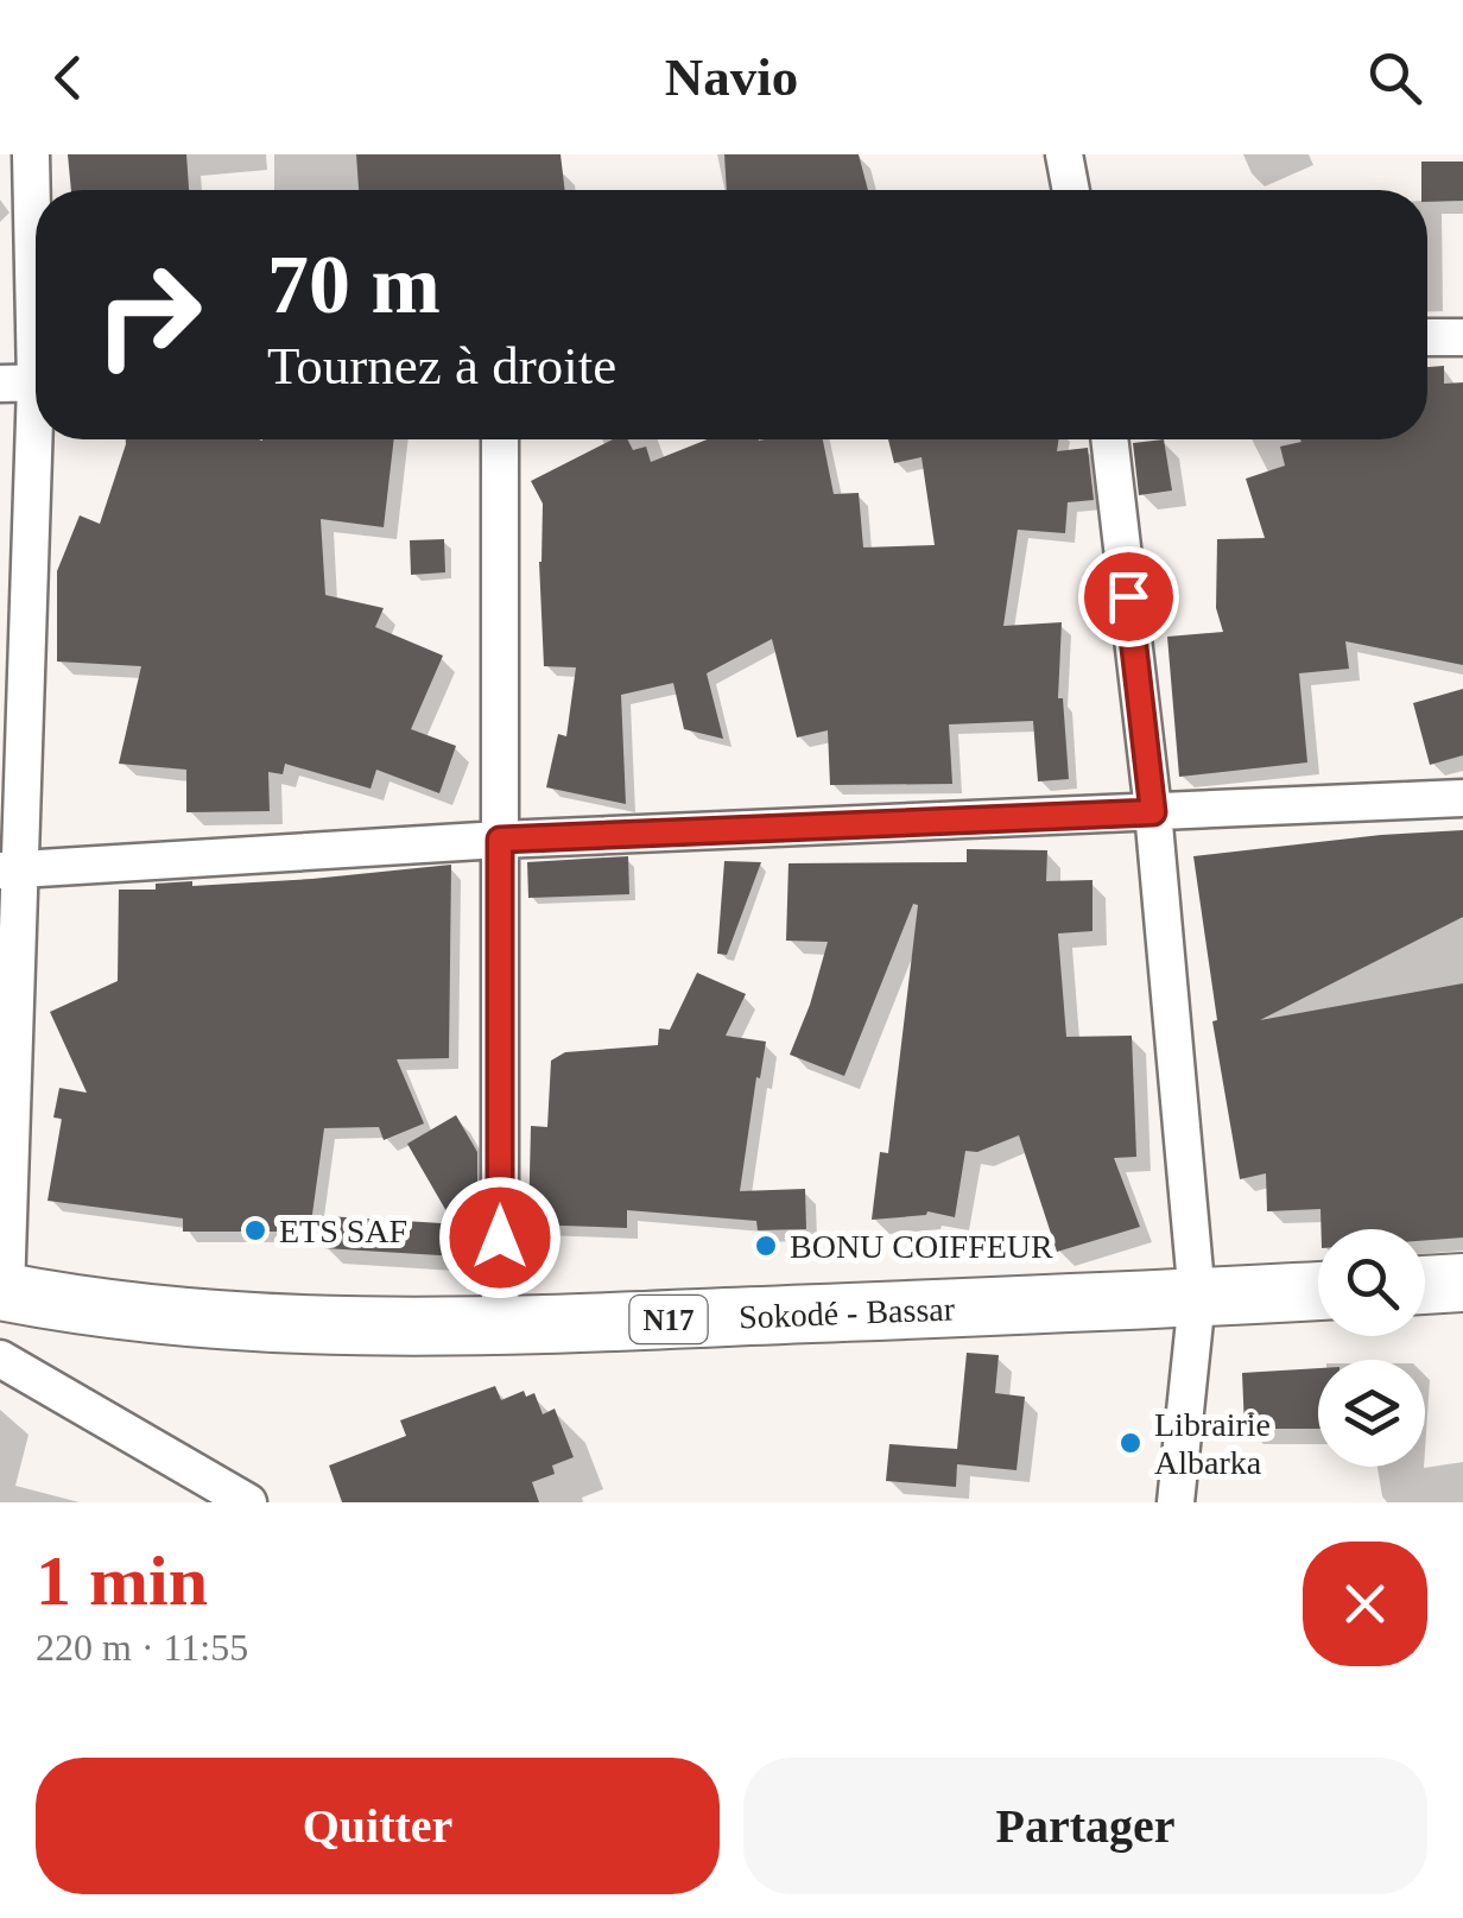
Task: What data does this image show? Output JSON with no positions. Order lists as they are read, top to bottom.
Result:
{
  "streets": {
    "main road": ["Sokodé - Bassar", "N17"]
  },
  "places": ["ETS SAF", "BONU COIFFEUR", "Librairie Albarka"],
  "page": {
    "header": "Navio",
    "turn": ["70 m", "Tournez à droite"],
    "heading": ["1 min", "220 m · 11:55"],
    "buttons": ["Quitter", "Partager"]
  }
}
